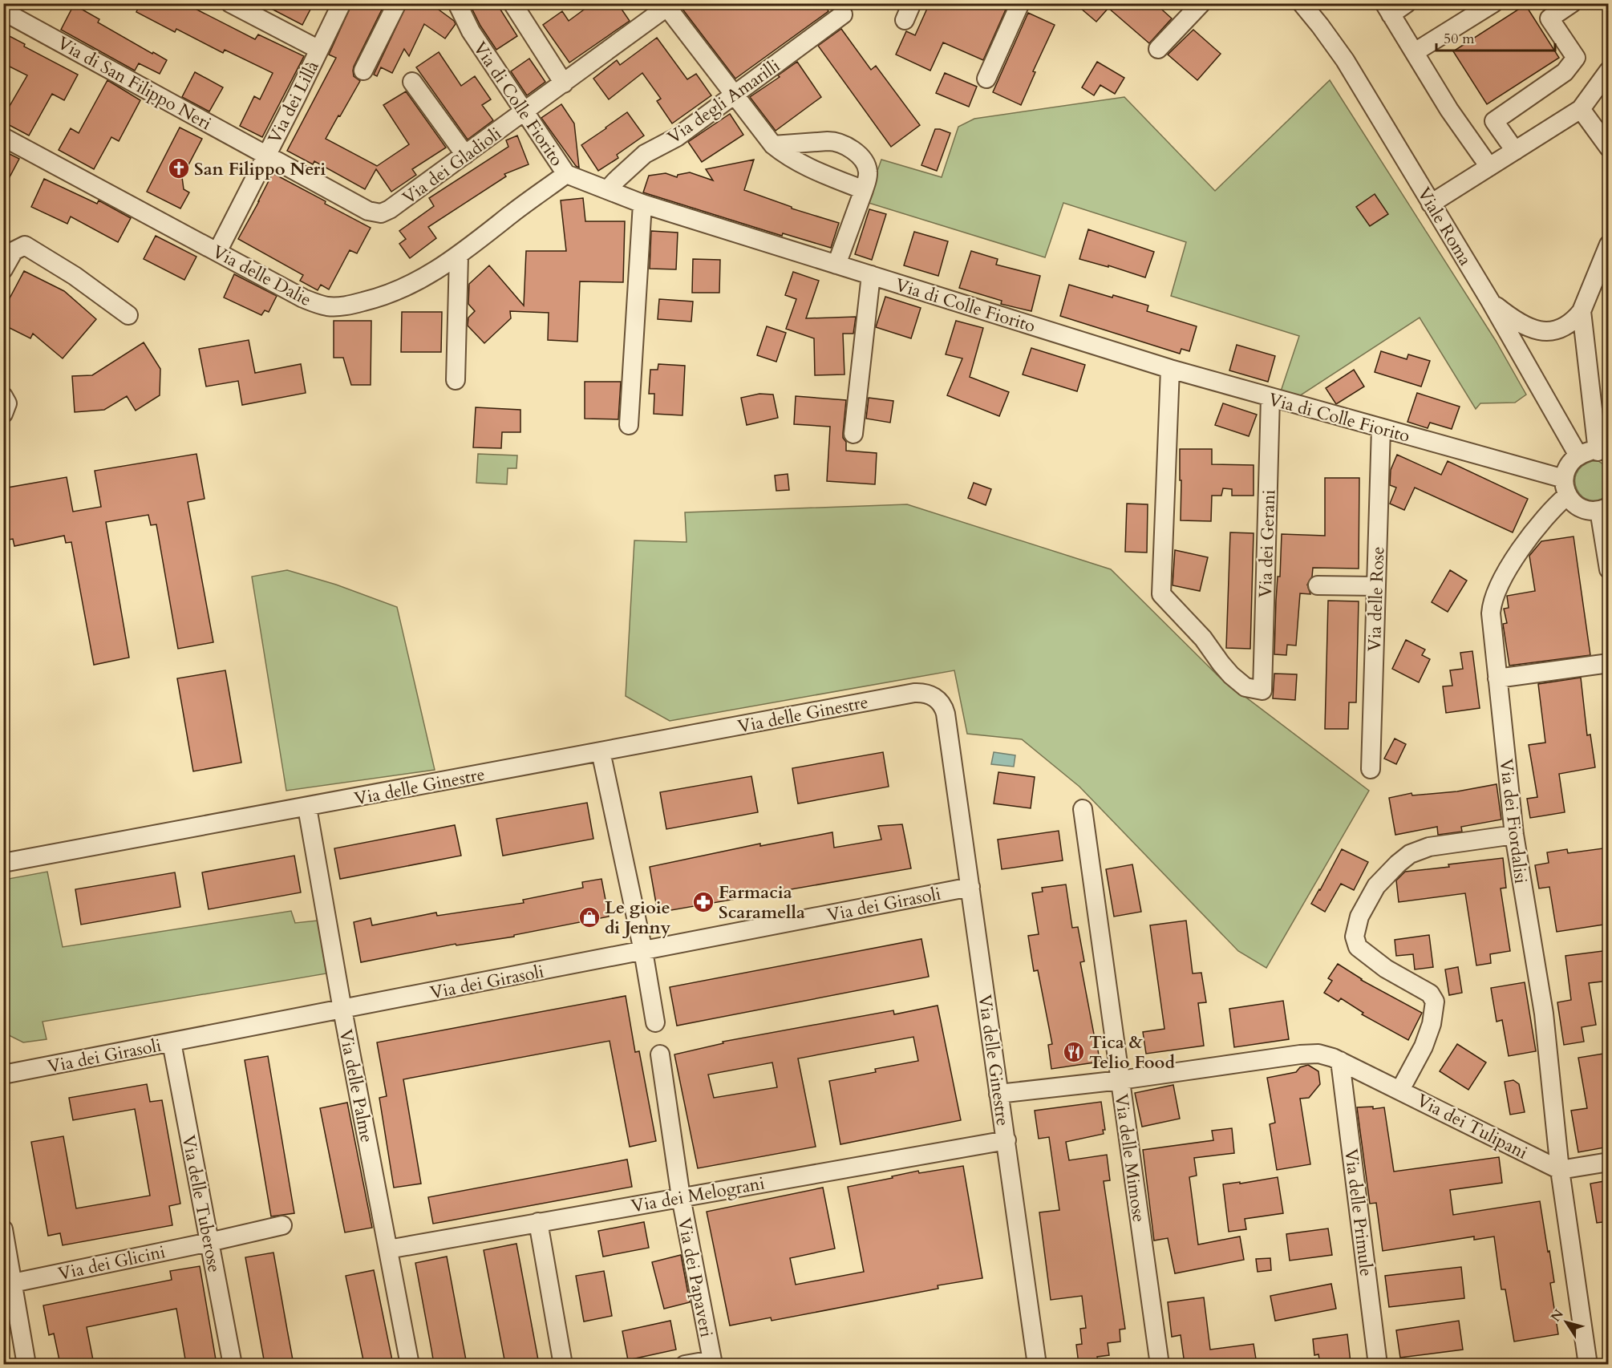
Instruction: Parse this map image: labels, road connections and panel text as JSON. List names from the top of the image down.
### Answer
{
  "streets": {
    "street": [
      "Via di San Filippo Neri",
      "Via degli Amarilli",
      "Via dei Lillà",
      "Via di Colle Fiorito",
      "Via dei Gladioli",
      "Viale Roma",
      "Via delle Dalie",
      "Via dei Gerani",
      "Via delle Rose",
      "Via delle Ginestre",
      "Via dei Fiordalisi",
      "Via dei Girasoli",
      "Via delle Palme",
      "Via dei Tulipani",
      "Via delle Mimose",
      "Via dei Melograni",
      "Via delle Tuberose",
      "Via delle Primule",
      "Via dei Glicini",
      "Via dei Papaveri"
    ]
  },
  "crossings": [
    ["Via di San Filippo Neri", "Via dei Lillà"],
    ["Via di San Filippo Neri", "Via dei Gladioli"],
    ["Via degli Amarilli", "Via di Colle Fiorito"],
    ["Via dei Lillà", "Via dei Gladioli"],
    ["Via dei Lillà", "Via delle Dalie"],
    ["Via di Colle Fiorito", "Via dei Gladioli"],
    ["Via di Colle Fiorito", "Via delle Dalie"],
    ["Via di Colle Fiorito", "Via dei Gerani"],
    ["Via di Colle Fiorito", "Via delle Rose"],
    ["Via di Colle Fiorito", "Via dei Fiordalisi"],
    ["Via delle Ginestre", "Via dei Girasoli"],
    ["Via delle Ginestre", "Via delle Palme"],
    ["Via delle Ginestre", "Via dei Tulipani"],
    ["Via delle Ginestre", "Via dei Melograni"],
    ["Via dei Fiordalisi", "Via dei Tulipani"],
    ["Via dei Girasoli", "Via delle Palme"],
    ["Via dei Girasoli", "Via delle Tuberose"],
    ["Via delle Palme", "Via dei Melograni"],
    ["Via dei Tulipani", "Via delle Mimose"],
    ["Via dei Tulipani", "Via delle Primule"],
    ["Via dei Melograni", "Via dei Papaveri"],
    ["Via delle Tuberose", "Via dei Glicini"]
  ],
  "places": {
    "church": ["San Filippo Neri"],
    "pharmacy": ["Farmacia Scaramella"],
    "shop": ["Le gioie di Jenny"],
    "restaurant": ["Tica & Telio Food"]
  },
  "scale_bar": "50 m",
  "north": "top left"
}
